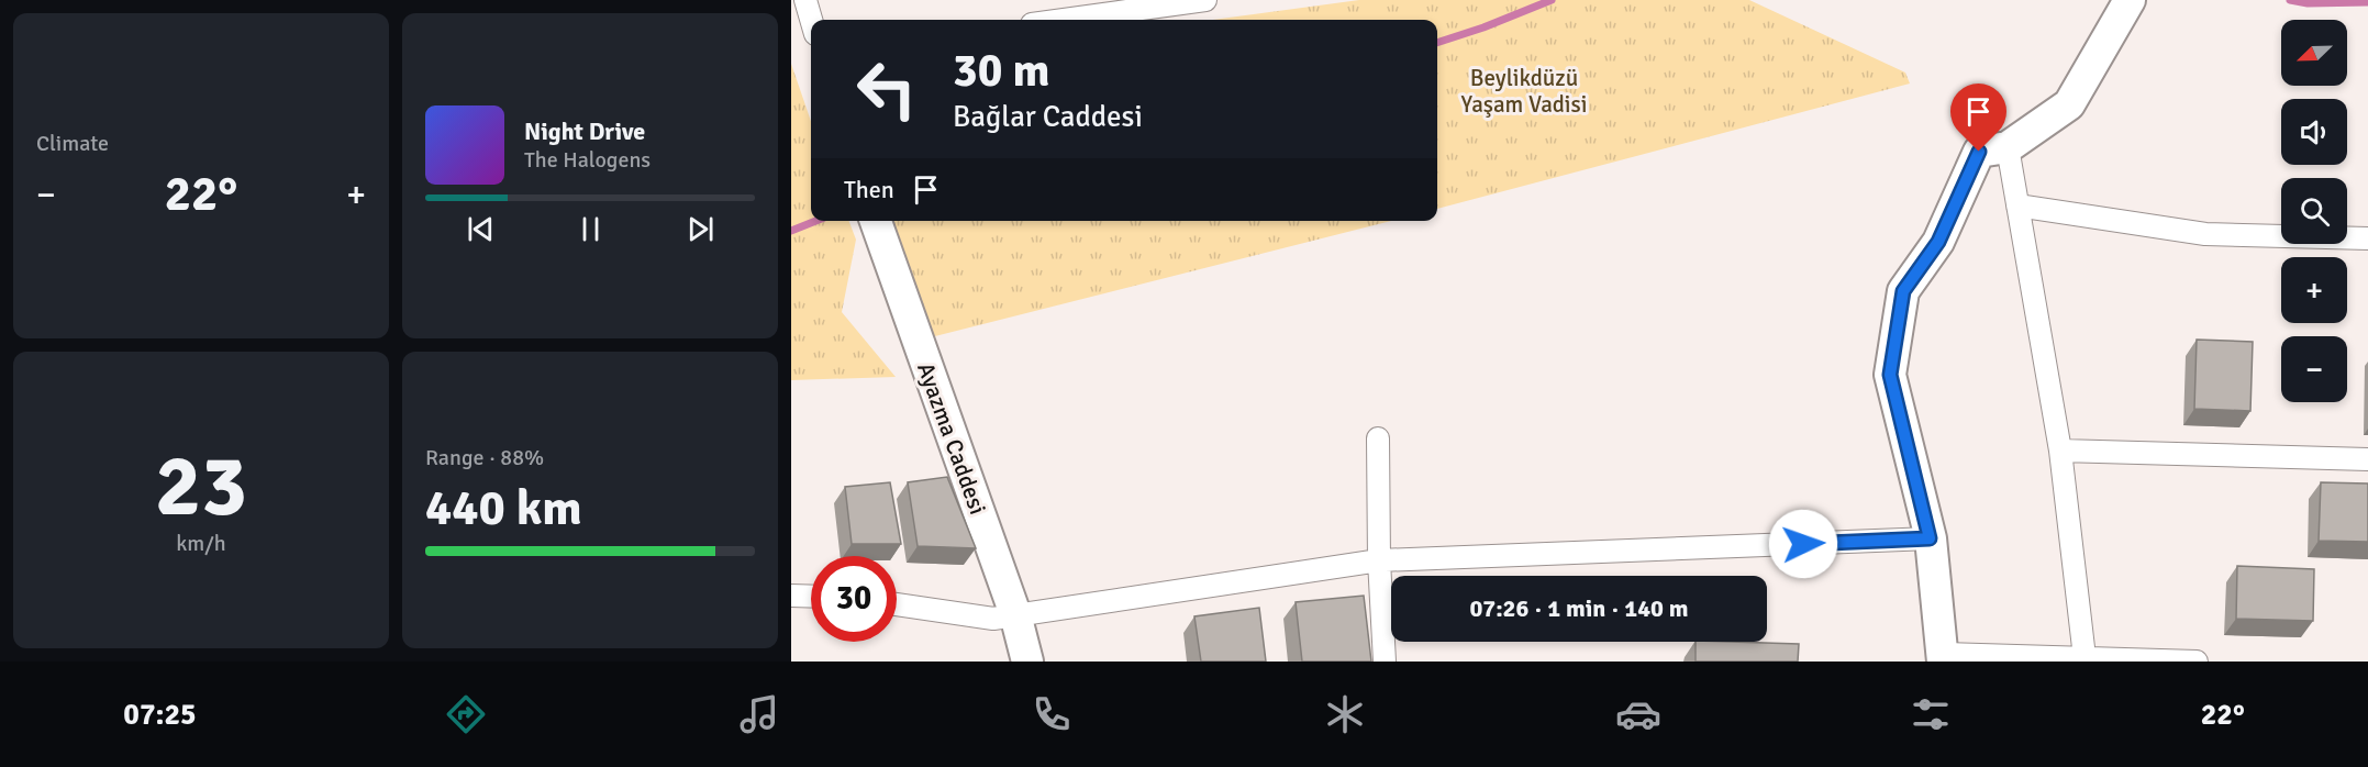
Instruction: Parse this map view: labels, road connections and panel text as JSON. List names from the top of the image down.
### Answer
{
  "streets": {
    "street": ["Ayazma Caddesi"]
  },
  "parks": ["Beylikdüzü Yaşam Vadisi"],
  "north": "bottom left",
  "page": {
    "tile": [
      "Climate",
      ["23", "km/h"],
      ["Range · 88%", "440 km"]
    ],
    "map_buttons": ["+", "−"],
    "turn": ["30 m", "Bağlar Caddesi"],
    "song": ["Night Drive", "The Halogens"],
    "then": "Then",
    "heat": ["−", "22°", "+"],
    "limit": "30",
    "trip": "07:26 · 1 min · 140 m",
    "tabs": ["07:25", "22°"]
  }
}
